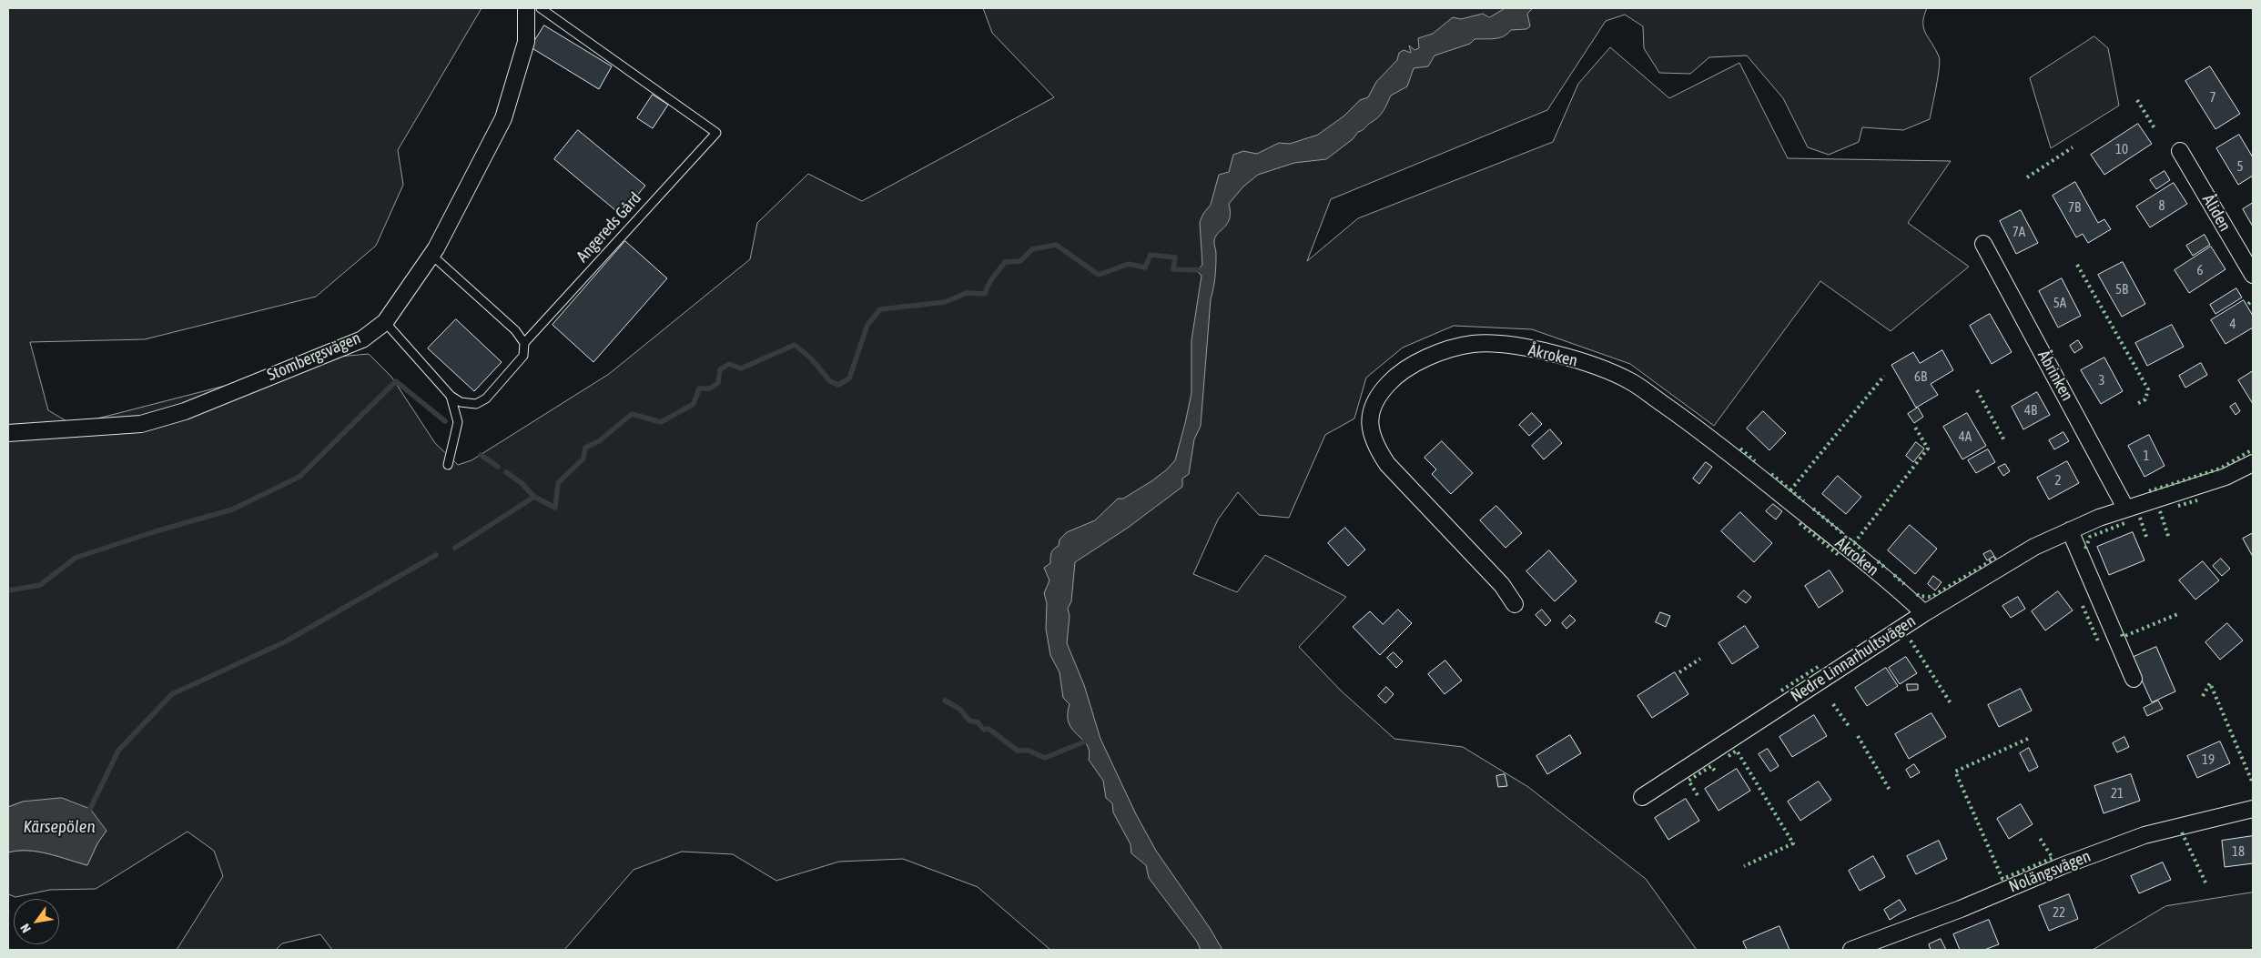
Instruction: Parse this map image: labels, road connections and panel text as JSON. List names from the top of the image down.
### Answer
{
  "streets": {
    "street": [
      "Åliden",
      "Åkroken",
      "Stombergsvägen",
      "Åbrinken",
      "Nedre Linnarhultsvägen",
      "Nolängsvägen"
    ],
    "lane": ["Angereds Gård"]
  },
  "crossings": [
    ["Angereds Gård", "Stombergsvägen"],
    ["Åkroken", "Nedre Linnarhultsvägen"],
    ["Åbrinken", "Nedre Linnarhultsvägen"]
  ],
  "water": ["Kärsepölen"],
  "house_numbers": [
    "7",
    "10",
    "5",
    "8",
    "7B",
    "7A",
    "6",
    "5B",
    "5A",
    "4",
    "6B",
    "3",
    "4B",
    "4A",
    "1",
    "2",
    "19",
    "21",
    "18",
    "22"
  ],
  "north": "bottom left"
}
